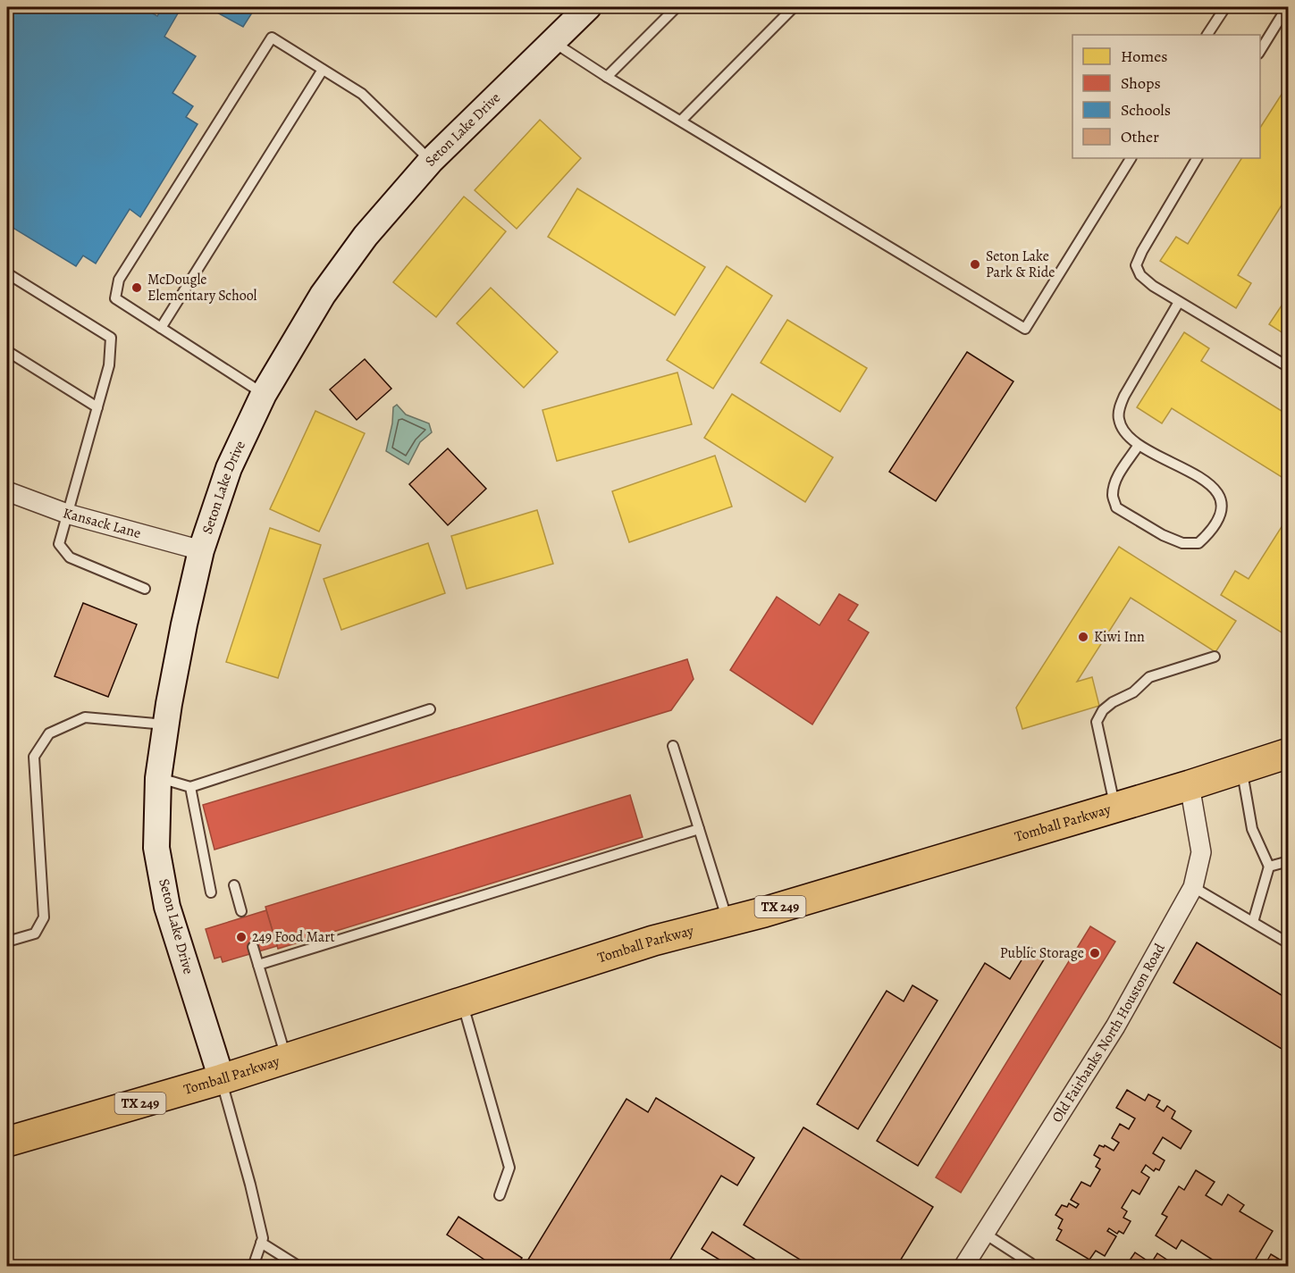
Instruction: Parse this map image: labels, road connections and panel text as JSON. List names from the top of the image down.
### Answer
{
  "streets": {
    "main road": ["Tomball Parkway", "TX 249"],
    "street": ["Seton Lake Drive", "Kansack Lane", "Old Fairbanks North Houston Road"]
  },
  "crossings": [
    ["Seton Lake Drive", "Kansack Lane"],
    ["Seton Lake Drive", "Tomball Parkway"],
    ["Tomball Parkway", "Old Fairbanks North Houston Road"]
  ],
  "places": [
    "Seton Lake Park & Ride",
    "McDougle Elementary School",
    "Kiwi Inn",
    "249 Food Mart",
    "Public Storage"
  ],
  "legend": [
    "Homes",
    "Shops",
    "Schools",
    "Other"
  ]
}
